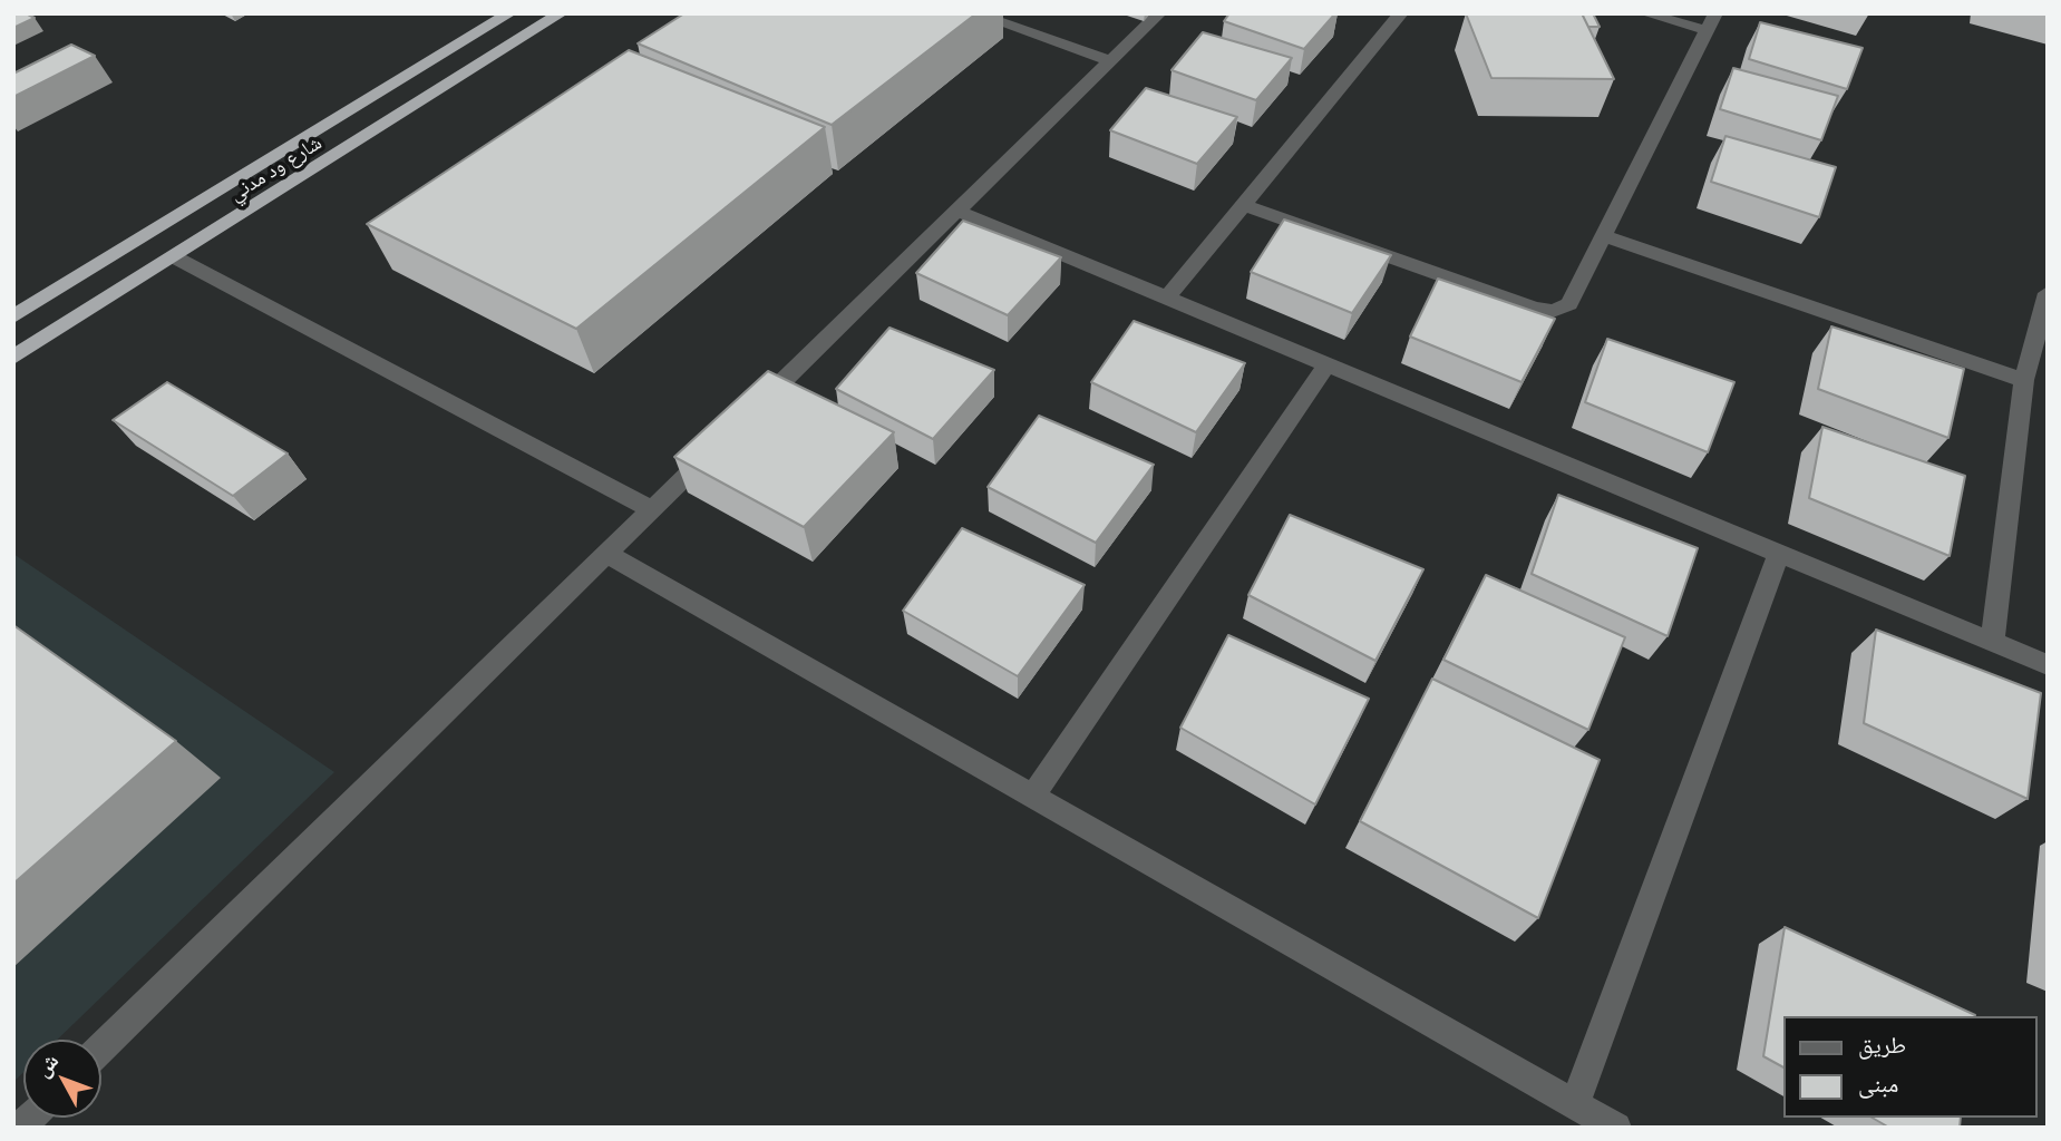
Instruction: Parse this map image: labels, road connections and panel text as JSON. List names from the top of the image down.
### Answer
{
  "streets": {
    "highway": ["شارع ود مدني"]
  },
  "legend": ["طريق", "مبنى"],
  "north": "top left"
}
